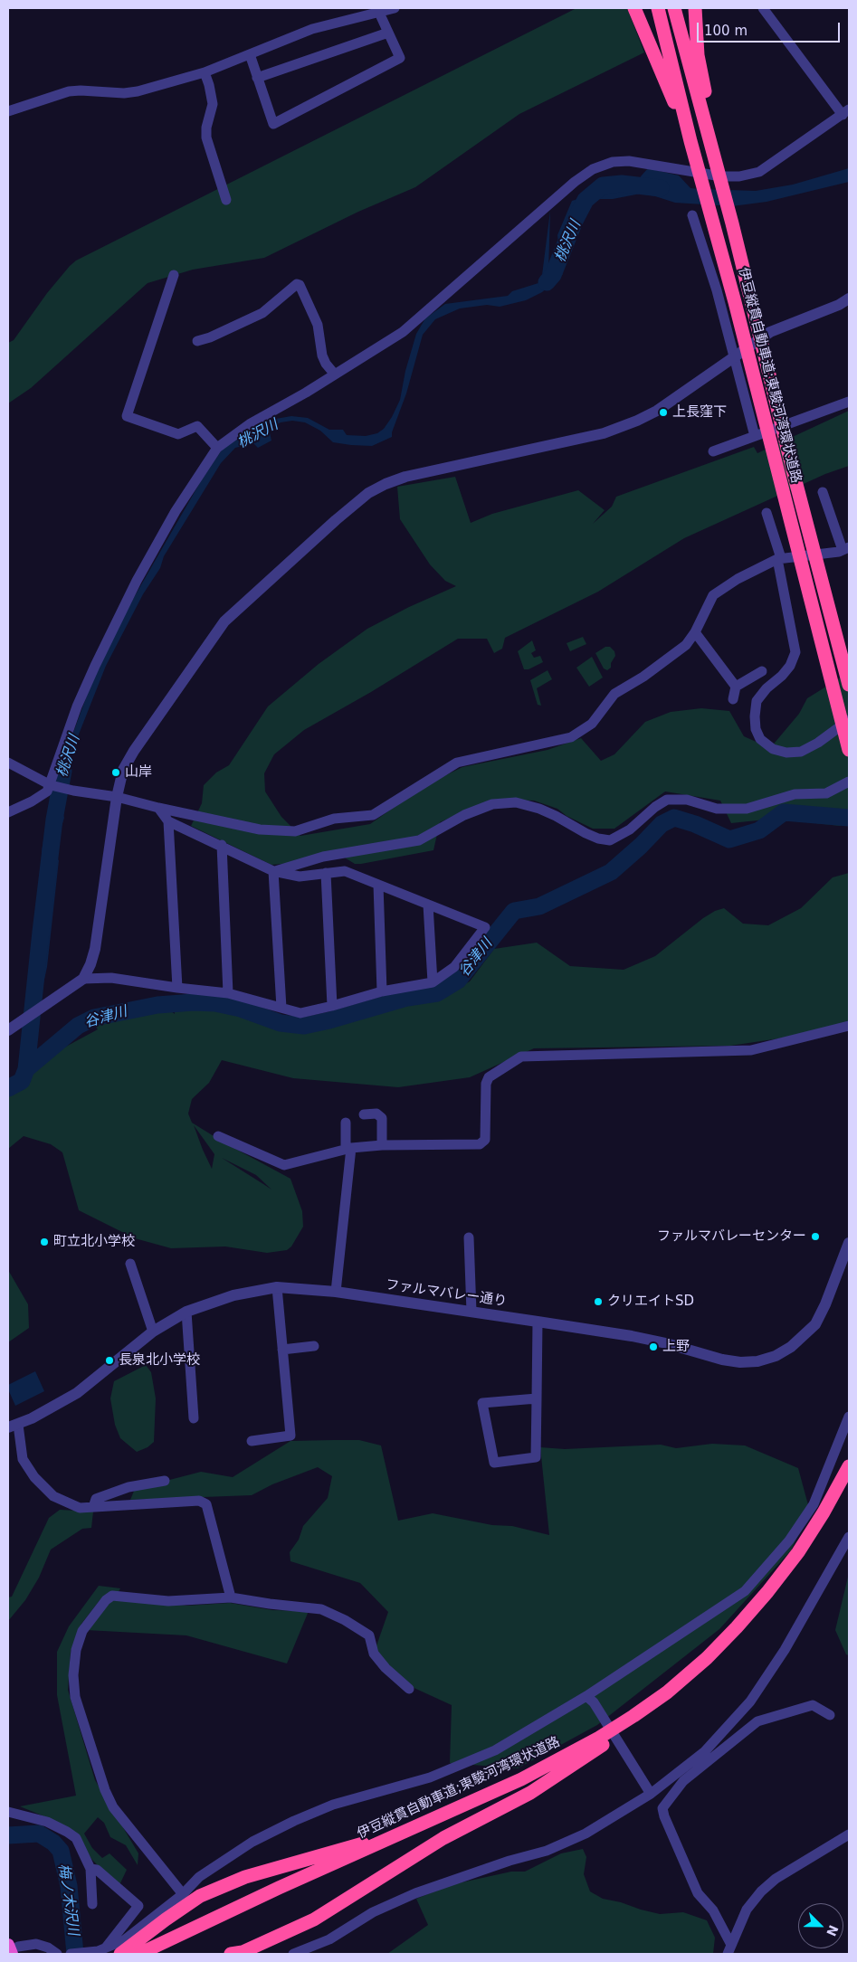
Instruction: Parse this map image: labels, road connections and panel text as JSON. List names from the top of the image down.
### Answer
{
  "streets": {
    "highway": ["伊豆縦貫自動車道;東駿河湾環状道路"],
    "street": ["ファルマバレー通り"]
  },
  "water": ["桃沢川", "谷津川", "梅ノ木沢川"],
  "places": [
    "上長窪下",
    "山岸",
    "ファルマバレーセンター",
    "町立北小学校",
    "クリエイトSD",
    "上野",
    "長泉北小学校"
  ],
  "scale_bar": "100 m",
  "north": "bottom right"
}
